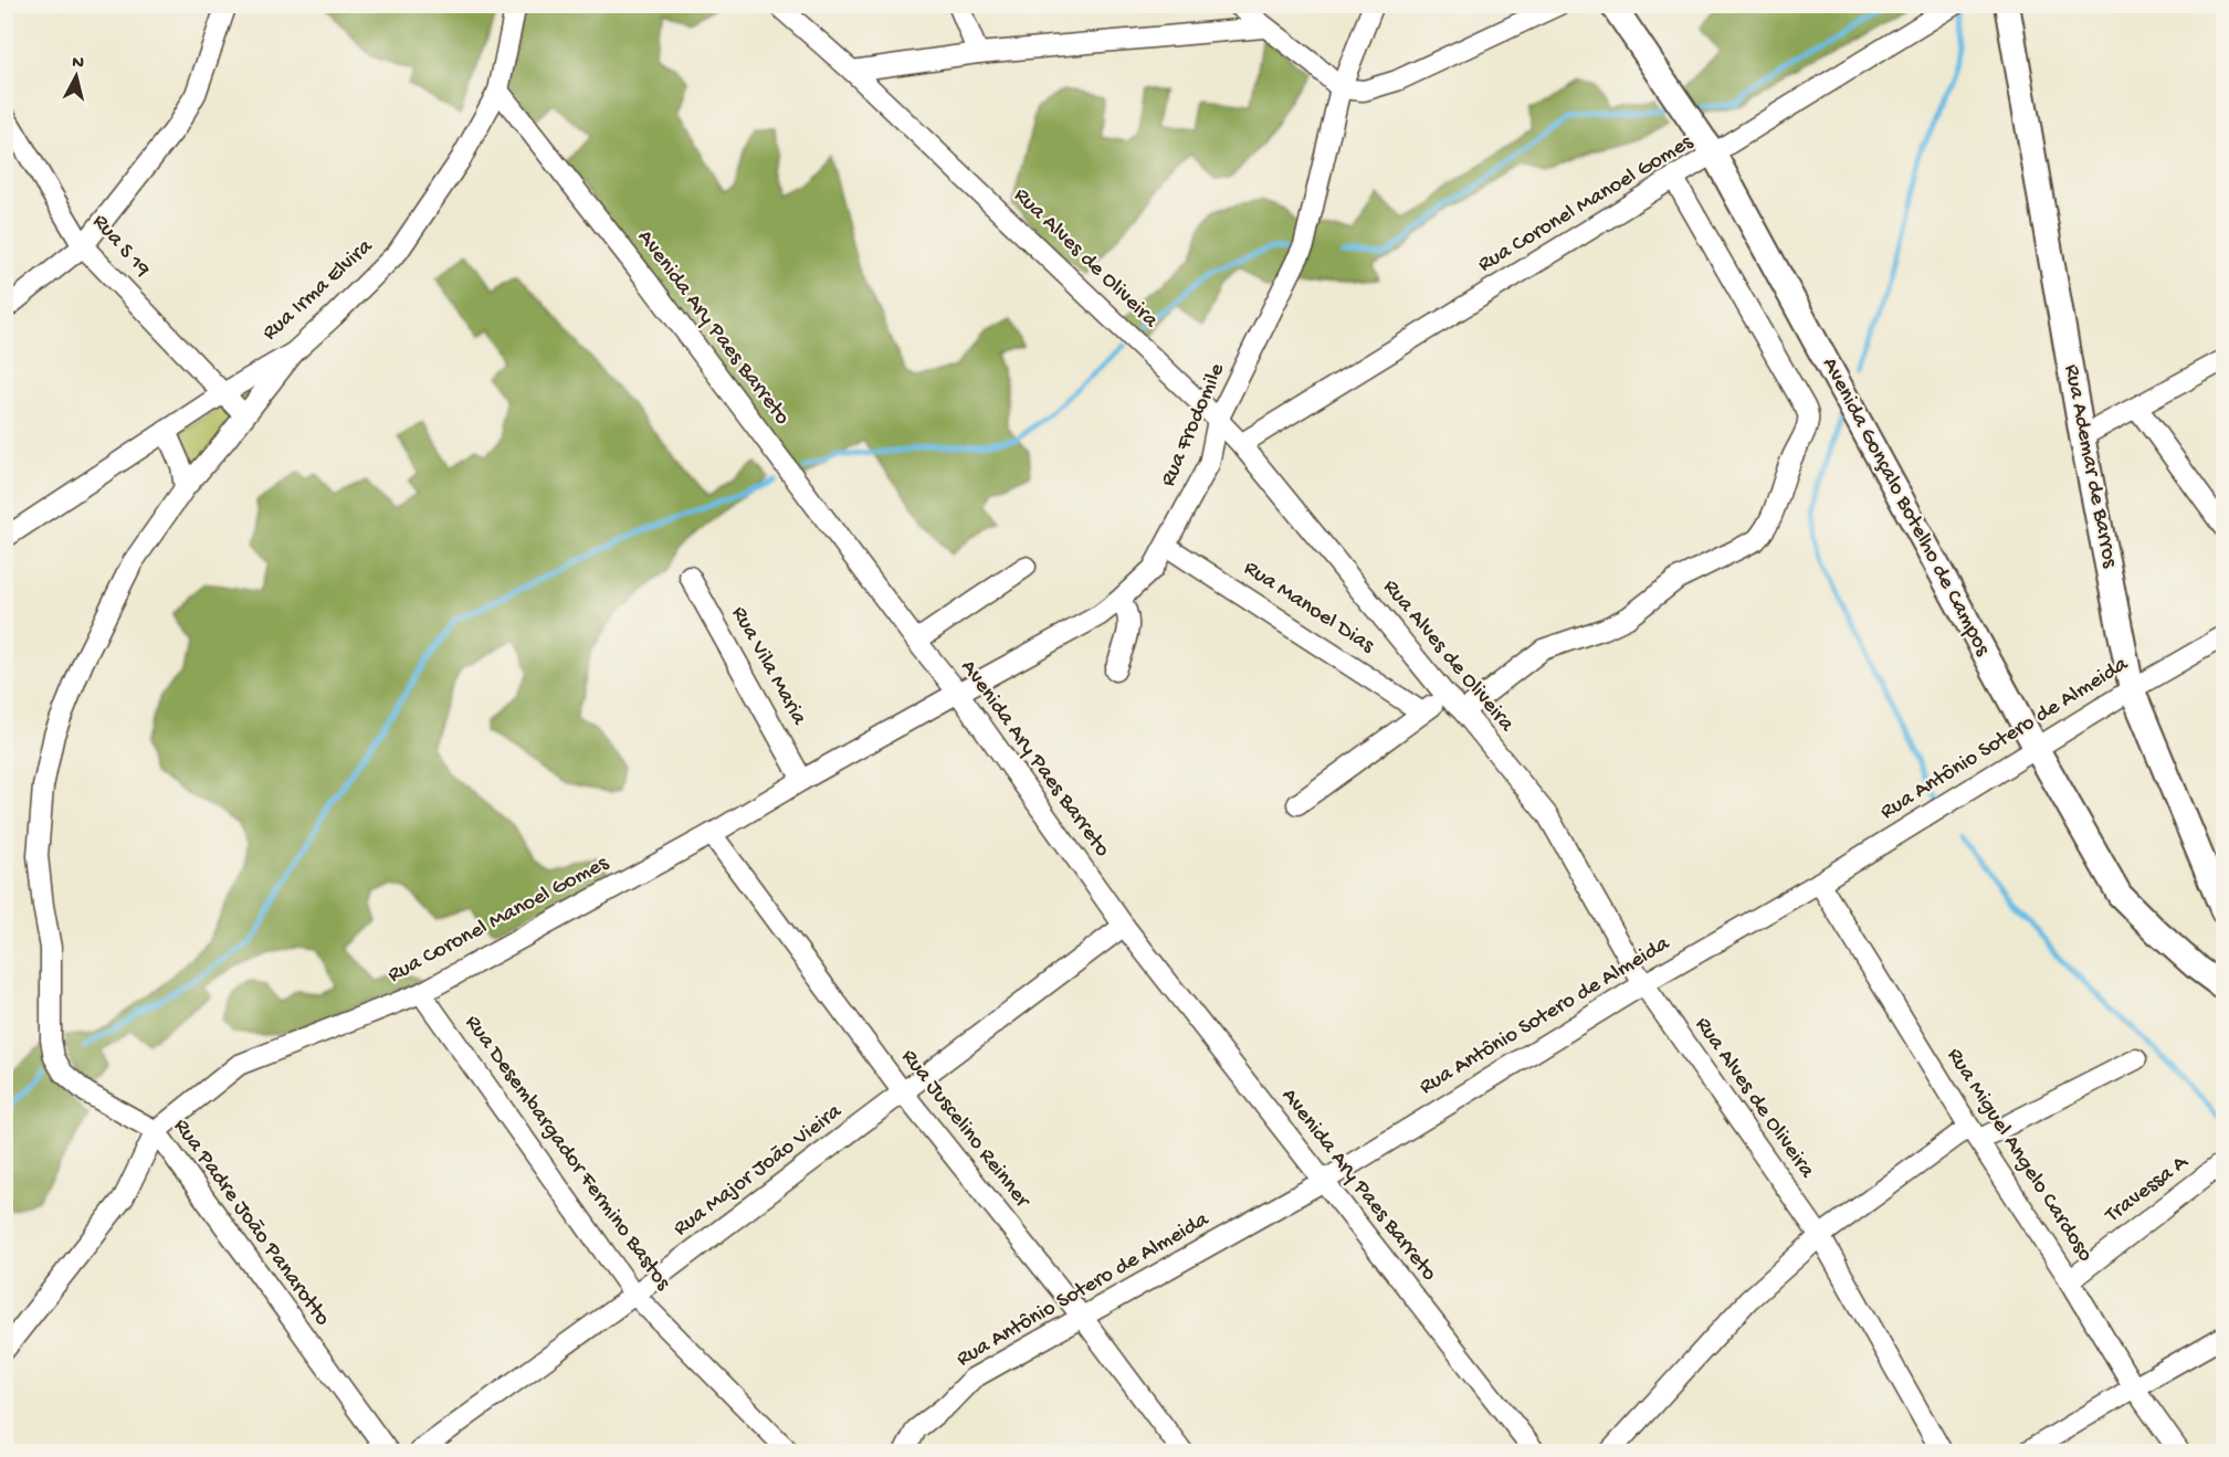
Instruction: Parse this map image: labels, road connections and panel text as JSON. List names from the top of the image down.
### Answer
{
  "streets": {
    "street": [
      "Rua Coronel Manoel Gomes",
      "Rua S 19",
      "Rua Alves de Oliveira",
      "Rua Irma Elvira",
      "Avenida Ary Paes Barreto",
      "Rua Frodomile",
      "Rua Ademar de Barros",
      "Avenida Gonçalo Botelho de Campos",
      "Rua Manoel Dias",
      "Rua Vila Maria",
      "Rua Antônio Sotero de Almeida",
      "Rua Juscelino Reinner",
      "Rua Desembargador Fermino Bastos",
      "Rua Miguel Angelo Cardoso",
      "Rua Major João Vieira",
      "Travessa A",
      "Rua Padre João Panarotto"
    ]
  },
  "crossings": [
    ["Rua Coronel Manoel Gomes", "Rua Alves de Oliveira"],
    ["Rua Coronel Manoel Gomes", "Avenida Ary Paes Barreto"],
    ["Rua Coronel Manoel Gomes", "Rua Frodomile"],
    ["Rua Coronel Manoel Gomes", "Avenida Gonçalo Botelho de Campos"],
    ["Rua Coronel Manoel Gomes", "Rua Vila Maria"],
    ["Rua Coronel Manoel Gomes", "Rua Juscelino Reinner"],
    ["Rua Coronel Manoel Gomes", "Rua Desembargador Fermino Bastos"],
    ["Rua Coronel Manoel Gomes", "Rua Padre João Panarotto"],
    ["Rua S 19", "Rua Irma Elvira"],
    ["Rua S 19", "Rua Padre João Panarotto"],
    ["Rua Alves de Oliveira", "Rua Frodomile"],
    ["Rua Alves de Oliveira", "Rua Antônio Sotero de Almeida"],
    ["Rua Irma Elvira", "Avenida Ary Paes Barreto"],
    ["Rua Irma Elvira", "Rua Padre João Panarotto"],
    ["Avenida Ary Paes Barreto", "Rua Frodomile"],
    ["Avenida Ary Paes Barreto", "Rua Antônio Sotero de Almeida"],
    ["Avenida Ary Paes Barreto", "Rua Major João Vieira"],
    ["Rua Frodomile", "Rua Manoel Dias"],
    ["Rua Ademar de Barros", "Rua Antônio Sotero de Almeida"],
    ["Avenida Gonçalo Botelho de Campos", "Rua Antônio Sotero de Almeida"],
    ["Rua Antônio Sotero de Almeida", "Rua Juscelino Reinner"],
    ["Rua Antônio Sotero de Almeida", "Rua Miguel Angelo Cardoso"],
    ["Rua Juscelino Reinner", "Rua Major João Vieira"],
    ["Rua Desembargador Fermino Bastos", "Rua Major João Vieira"],
    ["Rua Miguel Angelo Cardoso", "Travessa A"]
  ],
  "north": "top"
}
